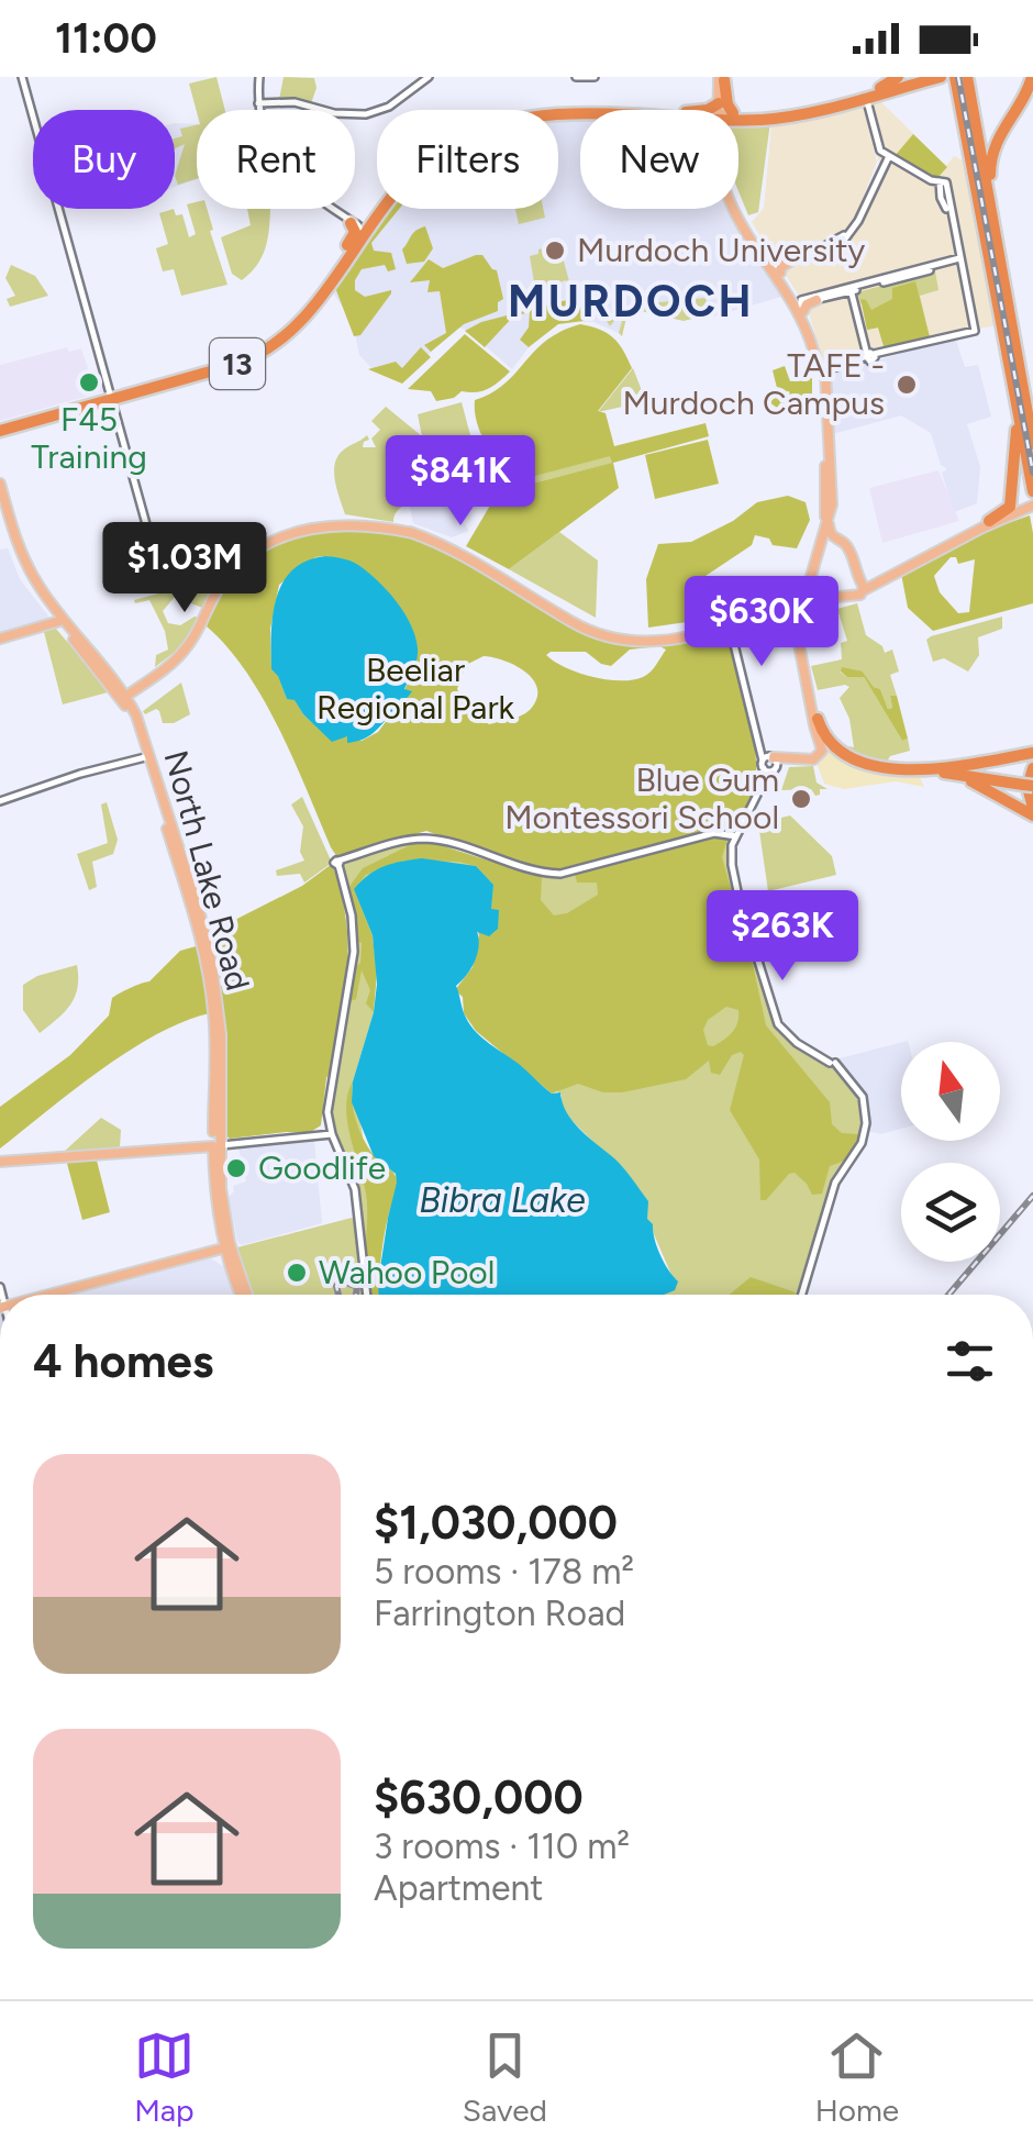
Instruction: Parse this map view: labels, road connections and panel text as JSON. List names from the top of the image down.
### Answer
{
  "streets": {
    "highway": ["13"],
    "main road": ["North Lake Road"]
  },
  "districts": ["MURDOCH"],
  "water": ["Bibra Lake"],
  "parks": ["Beeliar Regional Park"],
  "places": [
    "Murdoch University",
    "F45 Training",
    "TAFE - Murdoch Campus",
    "Blue Gum Montessori School",
    "Goodlife",
    "Wahoo Pool"
  ],
  "north": "top",
  "page": {
    "status": "11:00",
    "chip": [
      "Buy",
      "Rent",
      "Filters",
      "New"
    ],
    "price": [
      "$841K",
      "$1.03M",
      "$630K",
      "$263K"
    ],
    "heading": "4 homes",
    "list": [
      {
        "name": "$1,030,000",
        "note": "5 rooms · 178 m² · Farrington Road"
      },
      {
        "name": "$630,000",
        "note": "3 rooms · 110 m² · Apartment"
      }
    ],
    "tabs": ["Map", "Saved", "Home"]
  }
}
